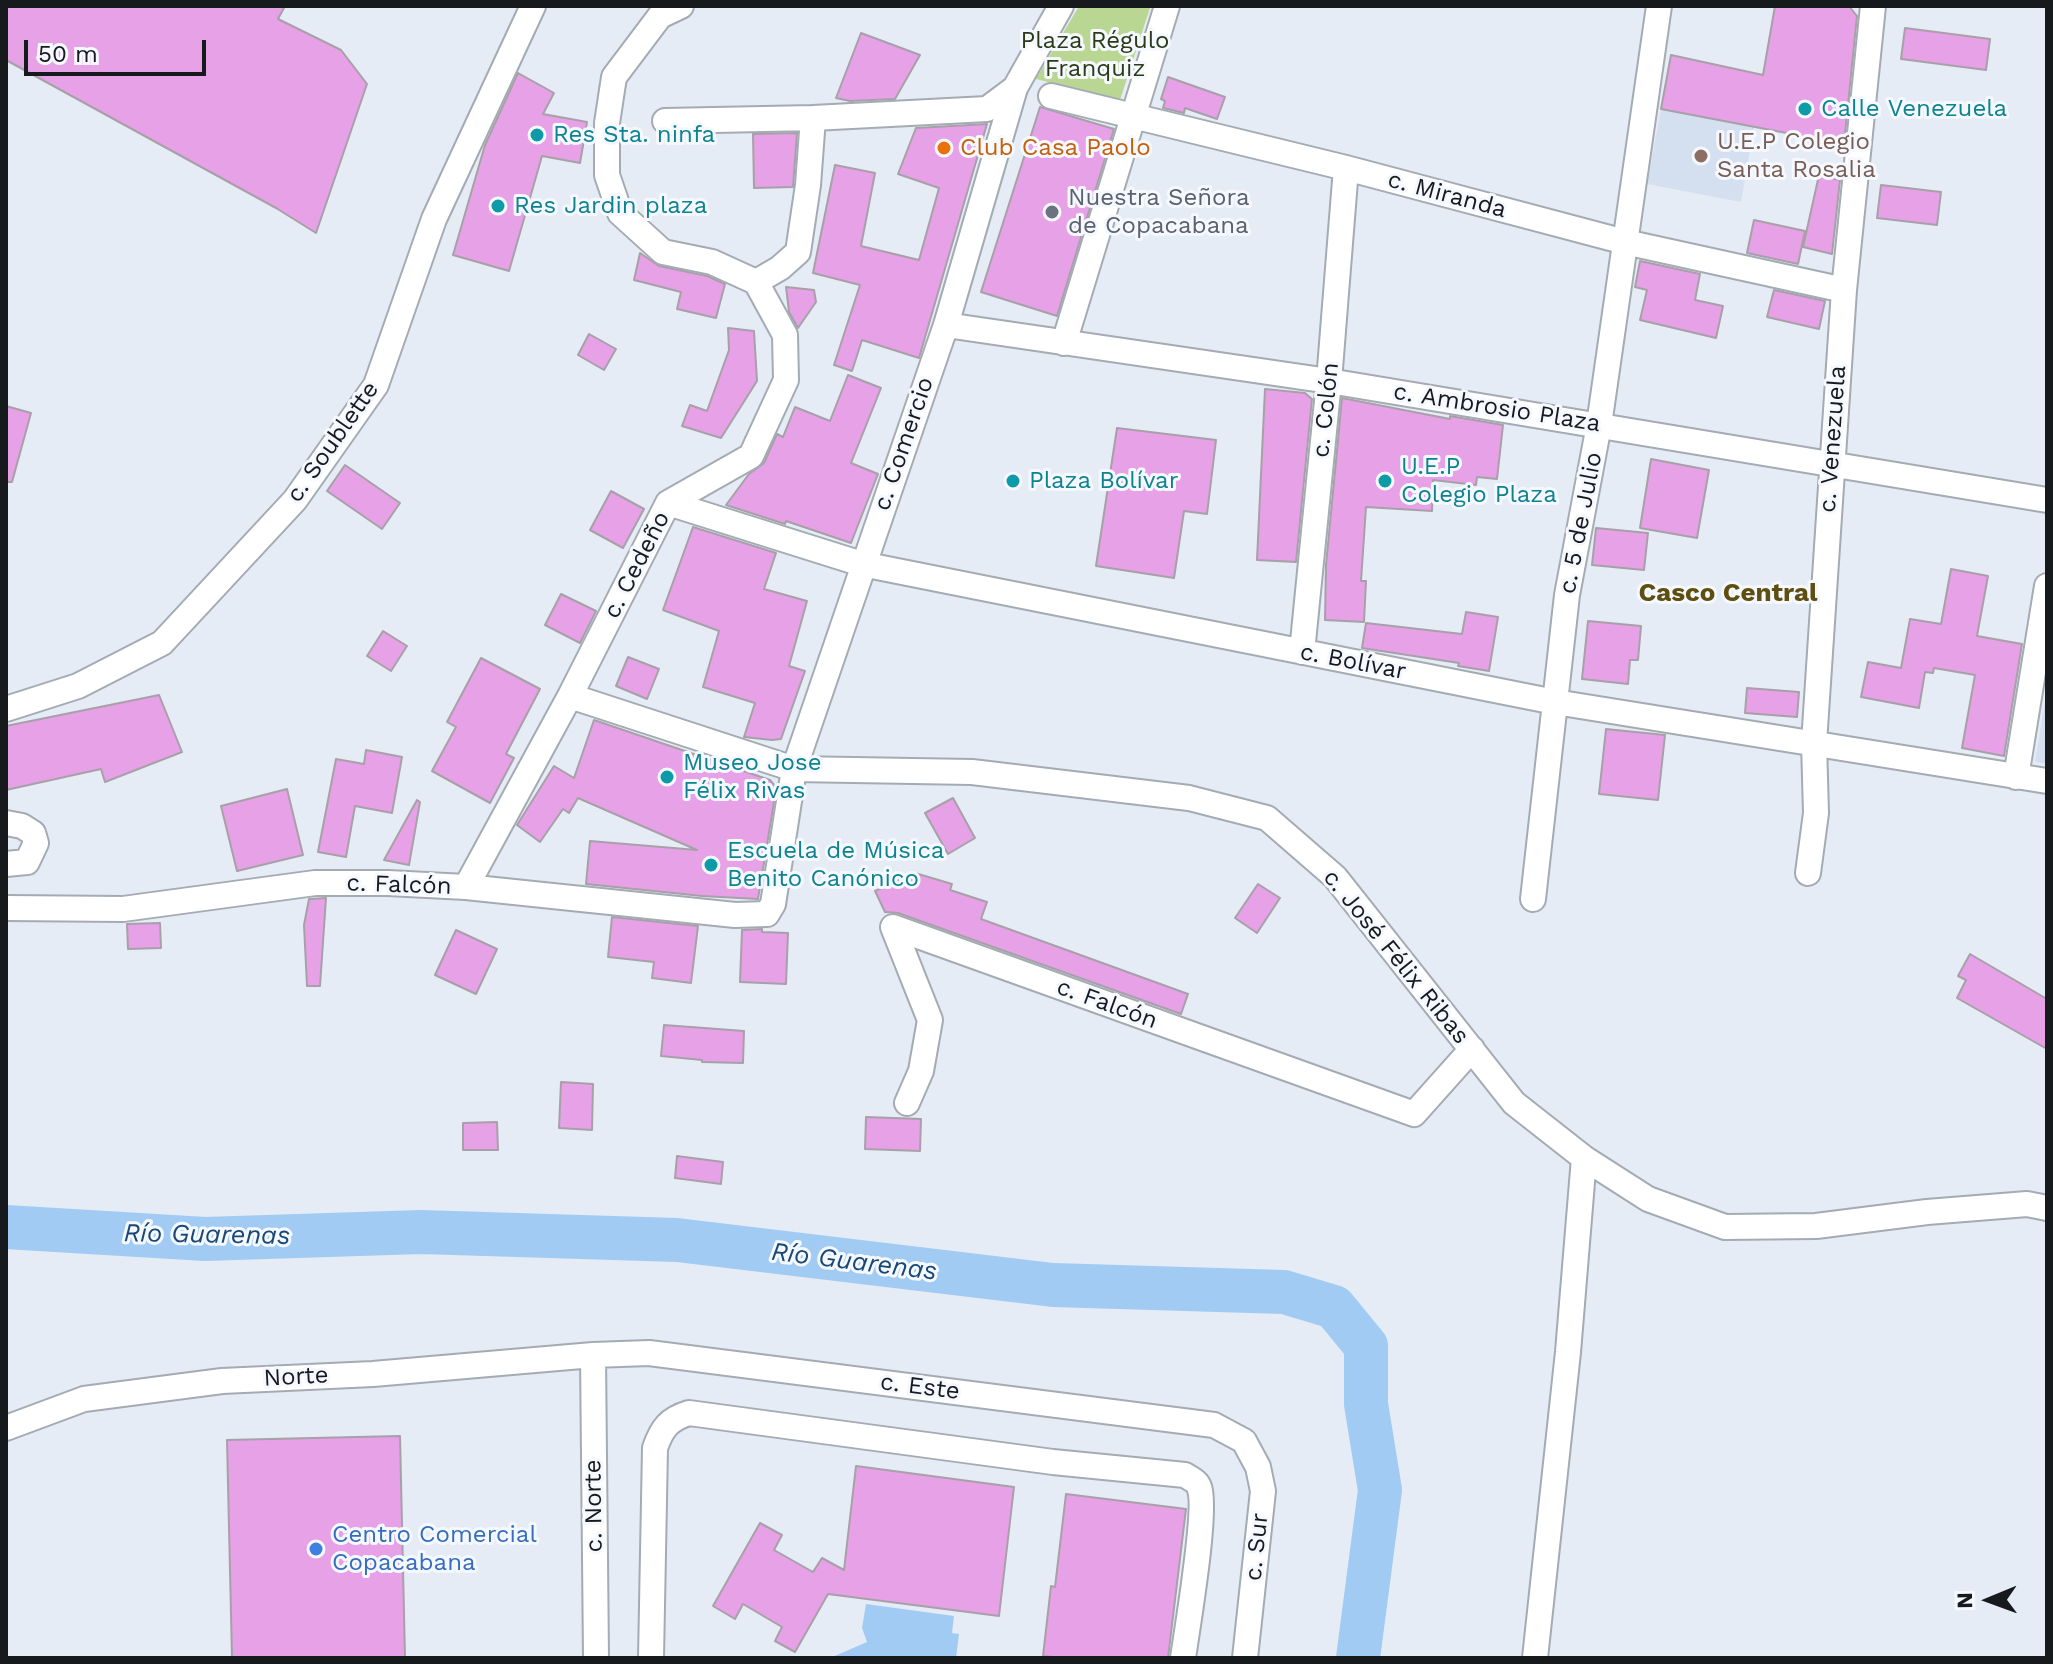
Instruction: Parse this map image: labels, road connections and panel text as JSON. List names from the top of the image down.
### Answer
{
  "streets": {
    "street": [
      "c. Miranda",
      "c. Ambrosio Plaza",
      "c. Colón",
      "c. Venezuela",
      "c. Soublette",
      "c. Comercio",
      "c. 5 de Julio",
      "c. Cedeño",
      "c. Bolívar",
      "c. Falcón",
      "c. José Félix Ribas",
      "Norte",
      "c. Este",
      "c. Norte",
      "c. Sur"
    ]
  },
  "crossings": [
    ["c. Miranda", "c. Colón"],
    ["c. Miranda", "c. Venezuela"],
    ["c. Miranda", "c. 5 de Julio"],
    ["c. Ambrosio Plaza", "c. Colón"],
    ["c. Ambrosio Plaza", "c. Venezuela"],
    ["c. Ambrosio Plaza", "c. Comercio"],
    ["c. Ambrosio Plaza", "c. 5 de Julio"],
    ["c. Colón", "c. Bolívar"],
    ["c. Venezuela", "c. Bolívar"],
    ["c. Comercio", "c. Bolívar"],
    ["c. Comercio", "c. Falcón"],
    ["c. Comercio", "c. José Félix Ribas"],
    ["c. 5 de Julio", "c. Bolívar"],
    ["c. Cedeño", "c. Bolívar"],
    ["c. Cedeño", "c. Falcón"],
    ["c. Cedeño", "c. José Félix Ribas"],
    ["c. Falcón", "c. José Félix Ribas"],
    ["Norte", "c. Este"],
    ["Norte", "c. Norte"],
    ["c. Este", "c. Norte"],
    ["c. Este", "c. Sur"]
  ],
  "districts": ["Casco Central"],
  "water": ["Río Guarenas"],
  "parks": ["Plaza Régulo Franquiz"],
  "places": [
    "Calle Venezuela",
    "Res Sta. ninfa",
    "Club Casa Paolo",
    "U.E.P Colegio Santa Rosalia",
    "Res Jardin plaza",
    "Nuestra Señora de Copacabana",
    "Plaza Bolívar",
    "U.E.P Colegio Plaza",
    "Museo Jose Félix Rivas",
    "Escuela de Música Benito Canónico",
    "Centro Comercial Copacabana"
  ],
  "scale_bar": "50 m",
  "north": "left"
}
